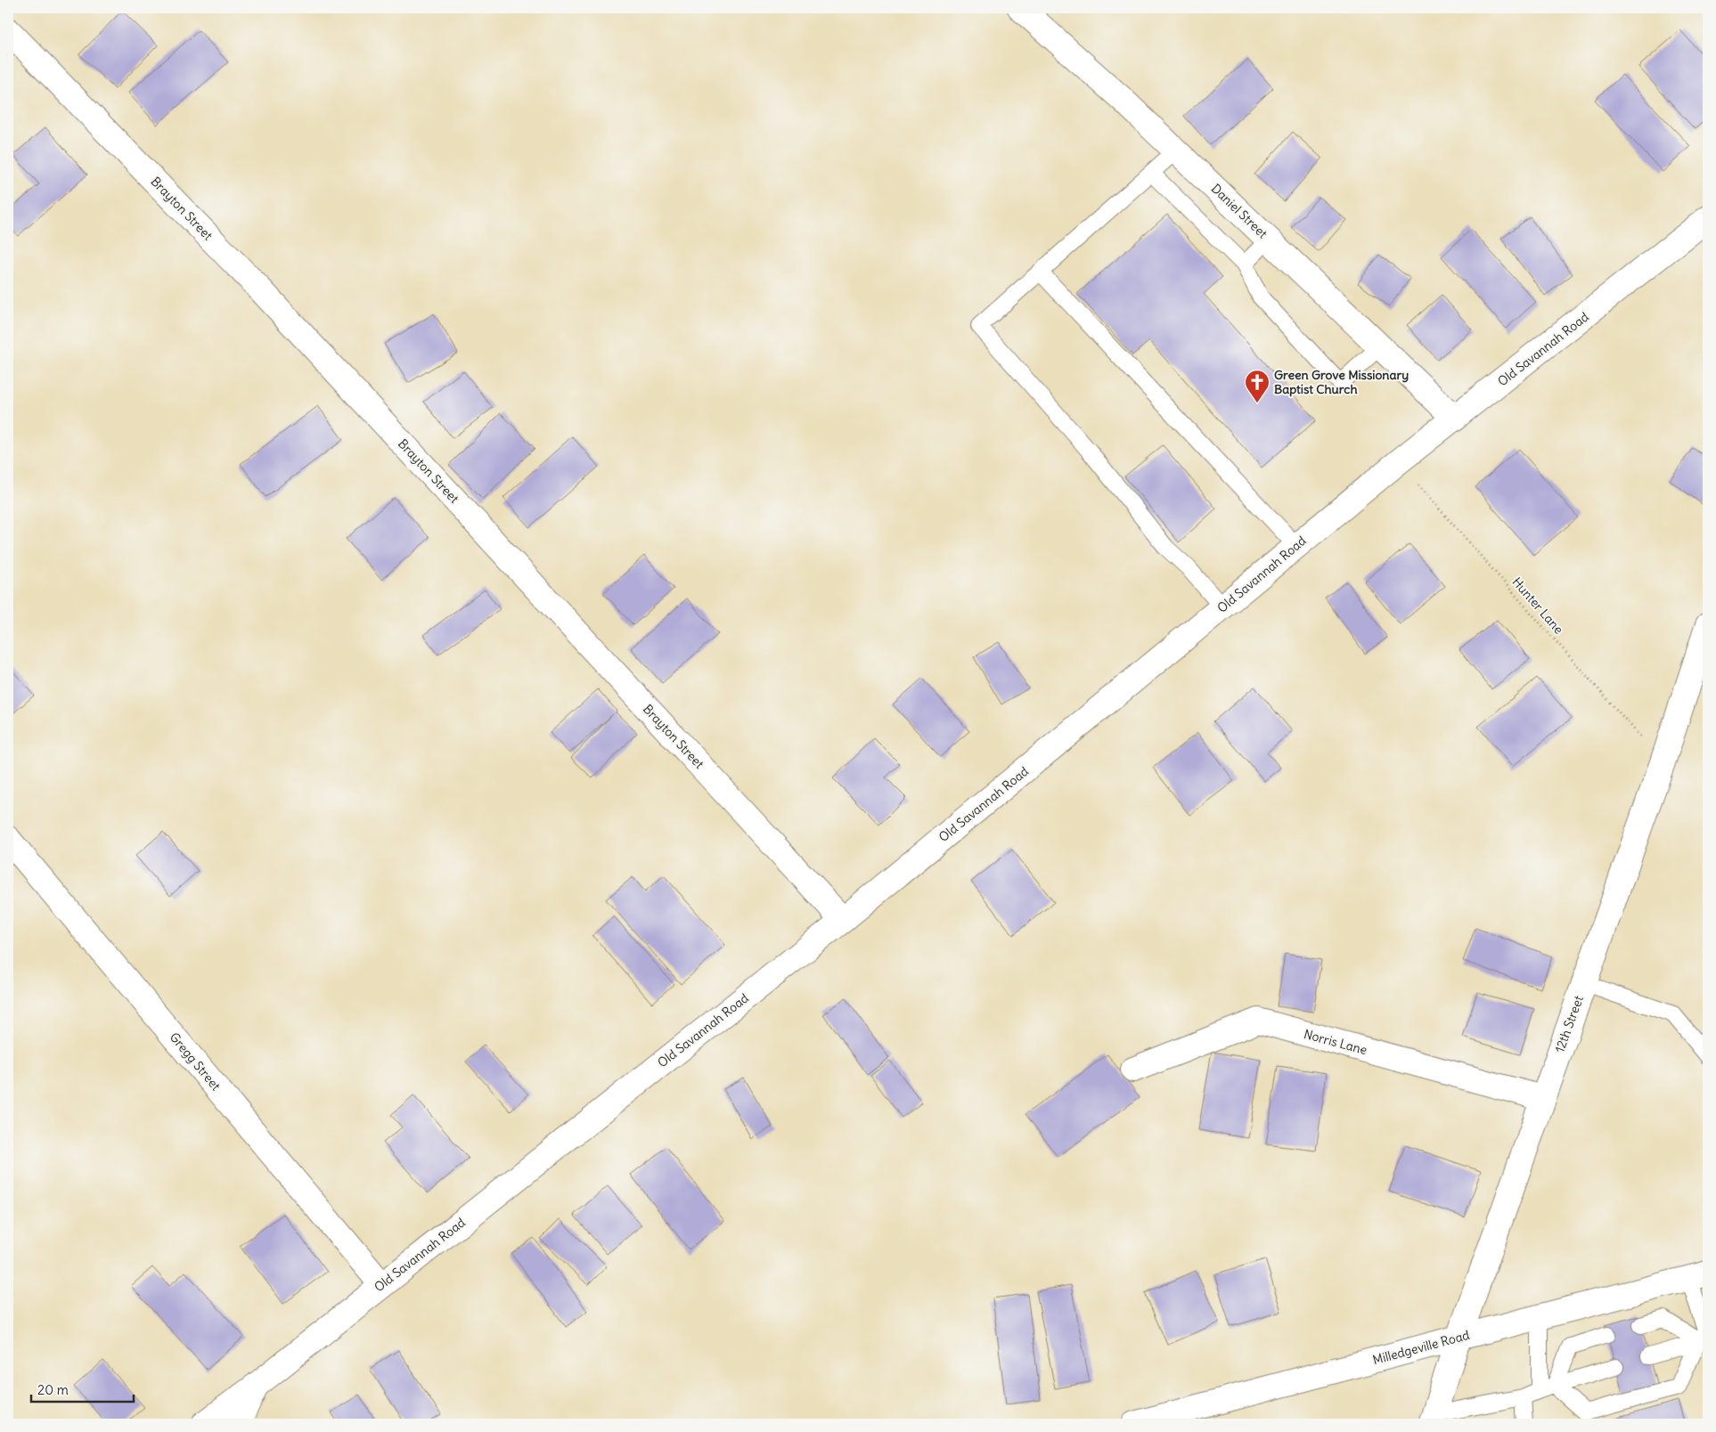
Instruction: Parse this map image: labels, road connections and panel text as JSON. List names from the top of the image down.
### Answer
{
  "streets": {
    "street": [
      "Brayton Street",
      "Daniel Street",
      "Old Savannah Road",
      "12th Street",
      "Norris Lane",
      "Gregg Street",
      "Milledgeville Road"
    ],
    "path": ["Hunter Lane"]
  },
  "crossings": [
    ["Brayton Street", "Old Savannah Road"],
    ["Daniel Street", "Old Savannah Road"],
    ["Old Savannah Road", "Hunter Lane"],
    ["Old Savannah Road", "Gregg Street"],
    ["Hunter Lane", "12th Street"],
    ["12th Street", "Norris Lane"],
    ["12th Street", "Milledgeville Road"]
  ],
  "places": {
    "church": ["Green Grove Missionary Baptist Church"]
  },
  "scale_bar": "20 m"
}
